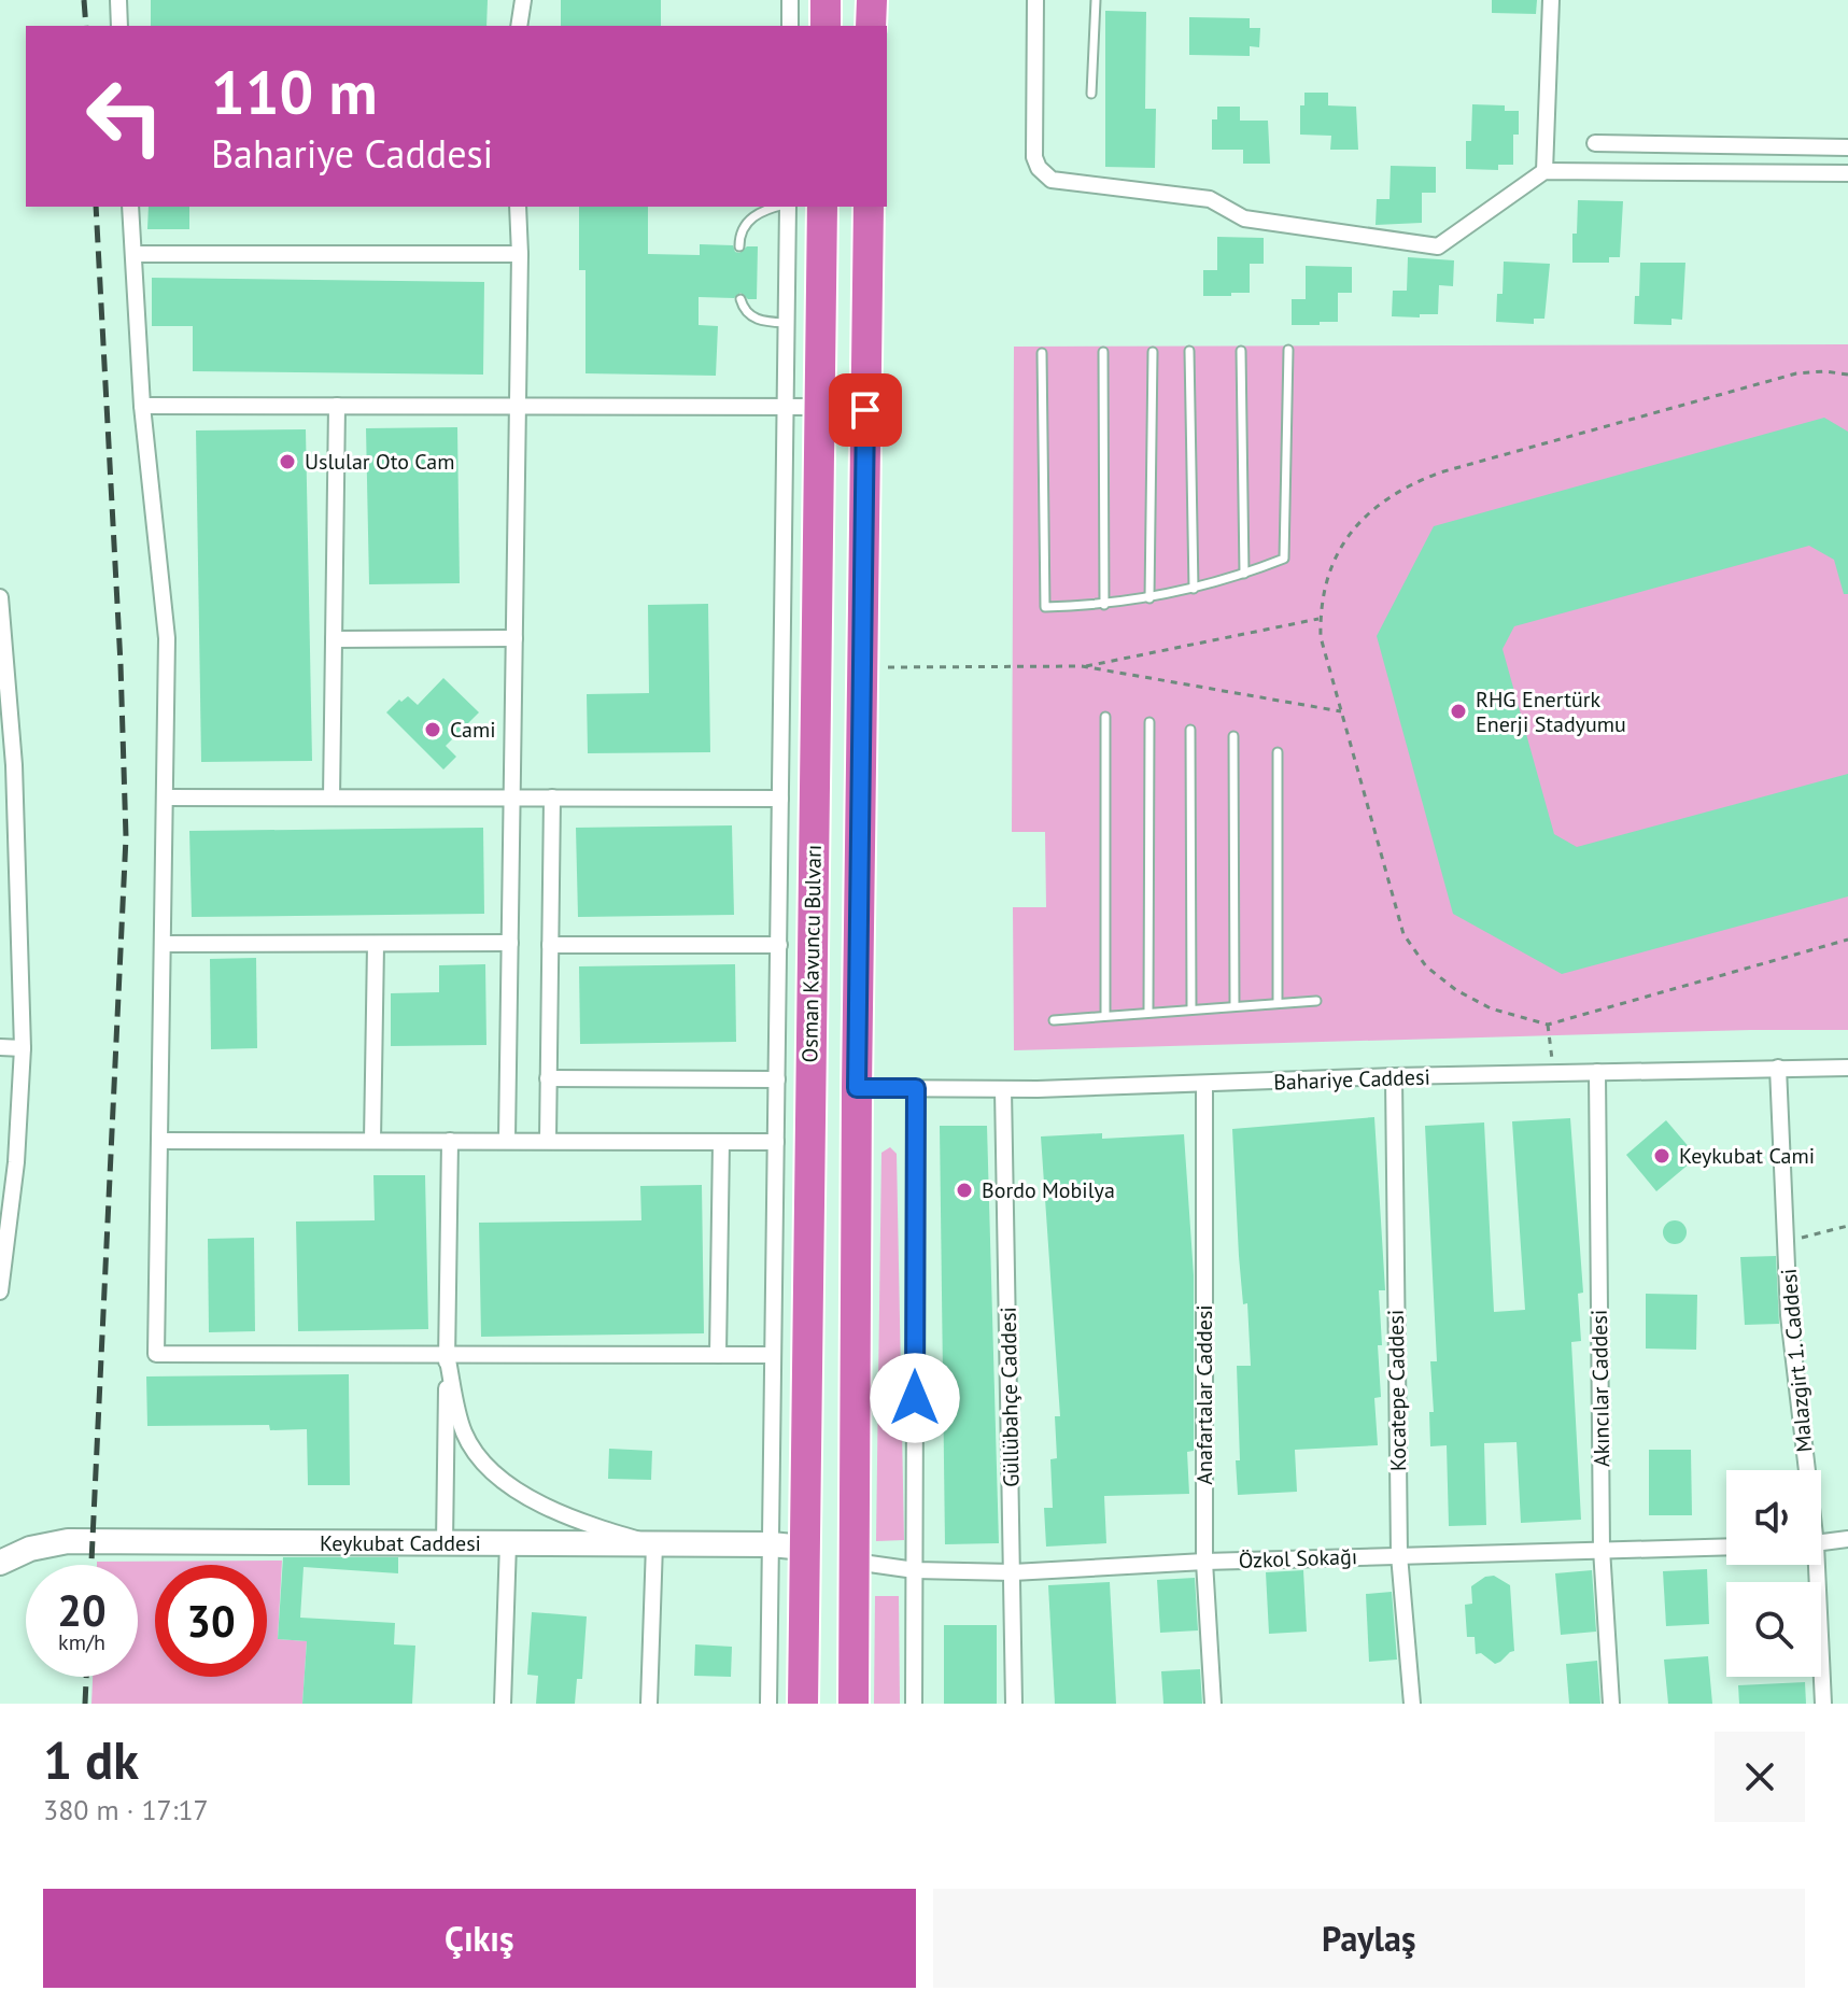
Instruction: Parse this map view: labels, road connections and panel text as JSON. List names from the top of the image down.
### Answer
{
  "streets": {
    "highway": ["Osman Kavuncu Bulvarı"],
    "street": [
      "Bahariye Caddesi",
      "Malazgirt 1. Caddesi",
      "Akıncılar Caddesi",
      "Kocatepe Caddesi",
      "Anafartalar Caddesi",
      "Güllübahçe Caddesi",
      "Keykubat Caddesi",
      "Özkol Sokağı"
    ]
  },
  "crossings": [
    ["Osman Kavuncu Bulvarı", "Keykubat Caddesi"],
    ["Bahariye Caddesi", "Malazgirt 1. Caddesi"],
    ["Bahariye Caddesi", "Akıncılar Caddesi"],
    ["Bahariye Caddesi", "Kocatepe Caddesi"],
    ["Bahariye Caddesi", "Anafartalar Caddesi"],
    ["Bahariye Caddesi", "Güllübahçe Caddesi"],
    ["Akıncılar Caddesi", "Özkol Sokağı"],
    ["Kocatepe Caddesi", "Özkol Sokağı"],
    ["Anafartalar Caddesi", "Özkol Sokağı"],
    ["Güllübahçe Caddesi", "Özkol Sokağı"]
  ],
  "places": [
    "Uslular Oto Cam",
    "RHG Enertürk Enerji Stadyumu",
    "Cami",
    "Keykubat Cami",
    "Bordo Mobilya"
  ],
  "page": {
    "turn": ["110 m", "Bahariye Caddesi"],
    "speed": "20 km/h",
    "limit": "30",
    "heading": ["1 dk", "380 m · 17:17"],
    "buttons": ["Çıkış", "Paylaş"]
  }
}
